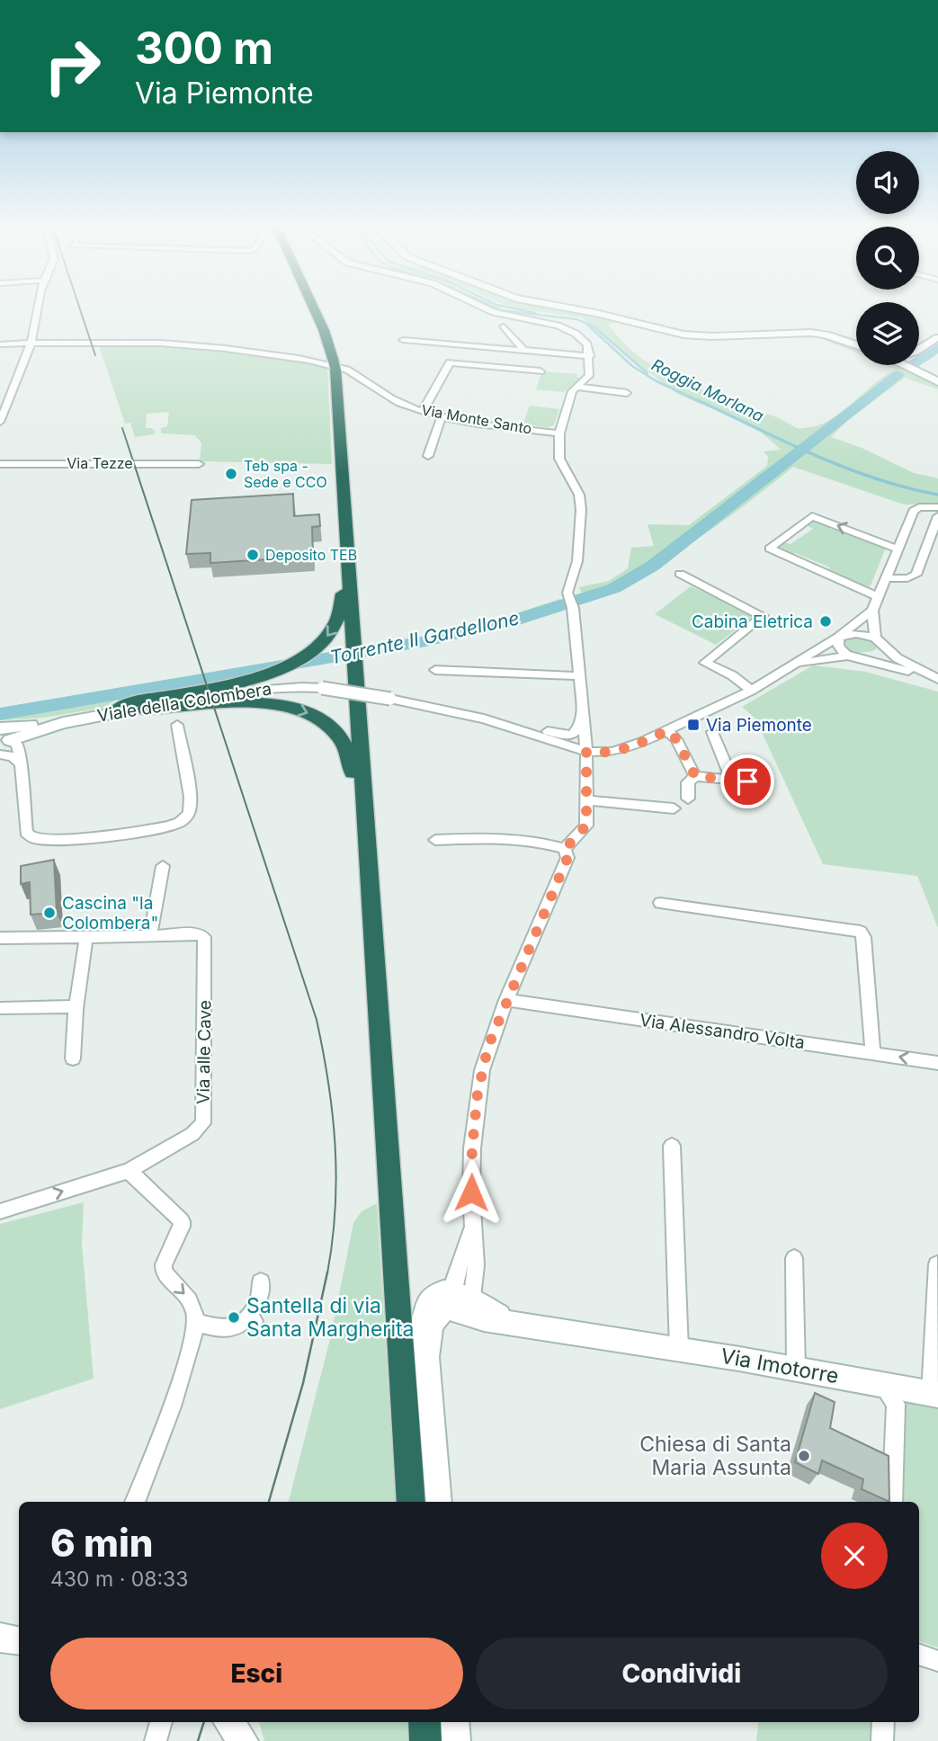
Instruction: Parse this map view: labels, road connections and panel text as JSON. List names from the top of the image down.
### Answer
{
  "streets": {
    "street": [
      "Via Monte Santo",
      "Via Tezze",
      "Viale della Colombera",
      "Via Alessandro Volta",
      "Via alle Cave",
      "Via Imotorre"
    ]
  },
  "water": ["Roggia Morlana", "Torrente Il Gardellone"],
  "places": {
    "other": [
      "Teb spa - Sede e CCO",
      "Deposito TEB",
      "Cabina Eletrica",
      "Cascina \"la Colombera\"",
      "Santella di via Santa Margherita",
      "Chiesa di Santa Maria Assunta"
    ],
    "transit": ["Via Piemonte"]
  },
  "page": {
    "turn": ["300 m", "Via Piemonte"],
    "heading": ["6 min", "430 m · 08:33"],
    "buttons": ["Esci", "Condividi"]
  }
}
